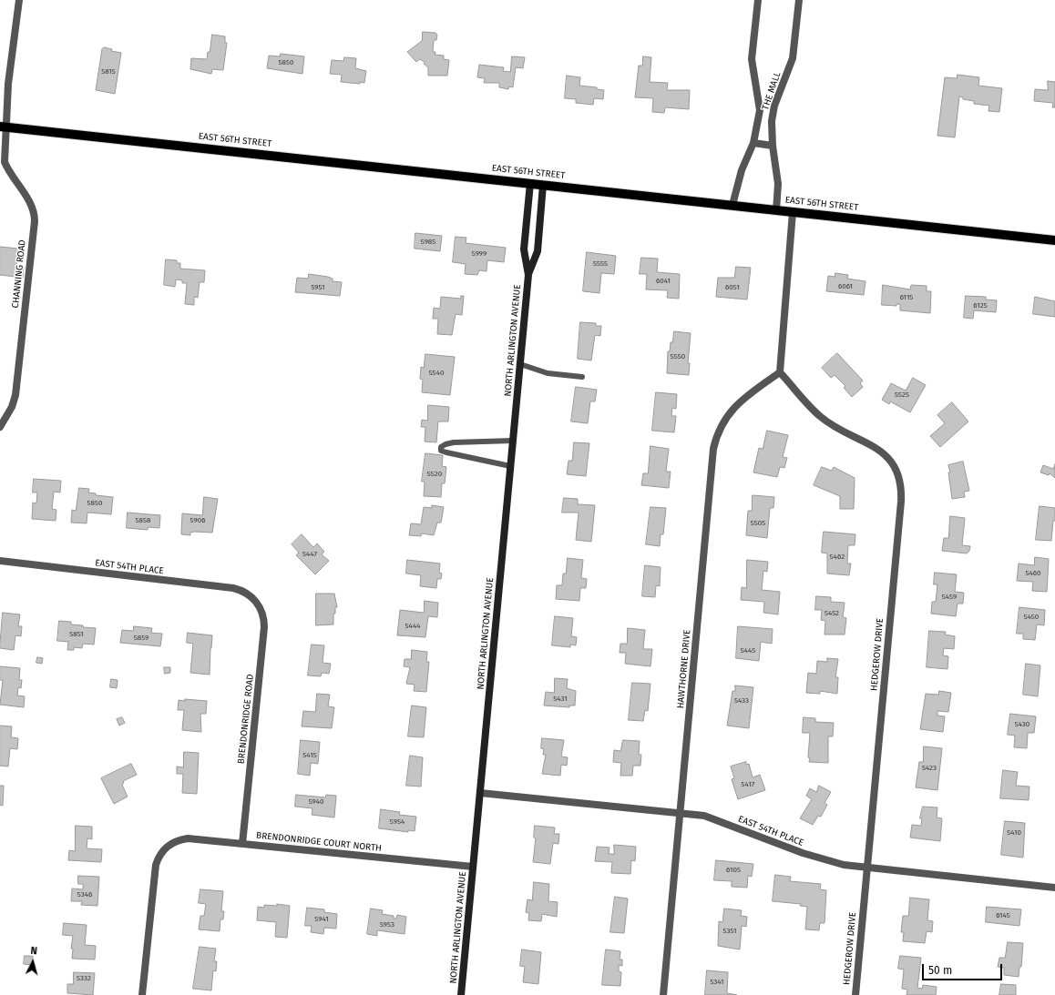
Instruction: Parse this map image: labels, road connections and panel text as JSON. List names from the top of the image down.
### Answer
{
  "streets": {
    "main road": ["EAST 56TH STREET", "NORTH ARLINGTON AVENUE"],
    "street": [
      "THE MALL",
      "CHANNING ROAD",
      "EAST 54TH PLACE",
      "HEDGEROW DRIVE",
      "HAWTHORNE DRIVE",
      "BRENDONRIDGE ROAD",
      "BRENDONRIDGE COURT NORTH"
    ]
  },
  "crossings": [
    ["THE MALL", "EAST 56TH STREET"],
    ["EAST 56TH STREET", "CHANNING ROAD"],
    ["EAST 56TH STREET", "NORTH ARLINGTON AVENUE"],
    ["NORTH ARLINGTON AVENUE", "EAST 54TH PLACE"],
    ["NORTH ARLINGTON AVENUE", "BRENDONRIDGE COURT NORTH"],
    ["EAST 54TH PLACE", "HEDGEROW DRIVE"],
    ["EAST 54TH PLACE", "HAWTHORNE DRIVE"],
    ["EAST 54TH PLACE", "BRENDONRIDGE ROAD"],
    ["HEDGEROW DRIVE", "HAWTHORNE DRIVE"],
    ["BRENDONRIDGE ROAD", "BRENDONRIDGE COURT NORTH"]
  ],
  "house_numbers": [
    "5850",
    "5815",
    "5985",
    "5999",
    "5555",
    "6041",
    "6061",
    "5951",
    "6051",
    "6115",
    "6125",
    "5550",
    "5540",
    "5525",
    "5520",
    "5850",
    "5858",
    "5906",
    "5505",
    "5447",
    "5462",
    "5460",
    "5459",
    "5452",
    "5450",
    "5444",
    "5851",
    "5859",
    "5445",
    "5431",
    "5433",
    "5430",
    "5415",
    "5423",
    "5417",
    "5940",
    "5954",
    "5410",
    "6105",
    "5346",
    "6145",
    "5941",
    "5953",
    "5351",
    "5332",
    "5341"
  ],
  "scale_bar": "50 m",
  "north": "top"
}
